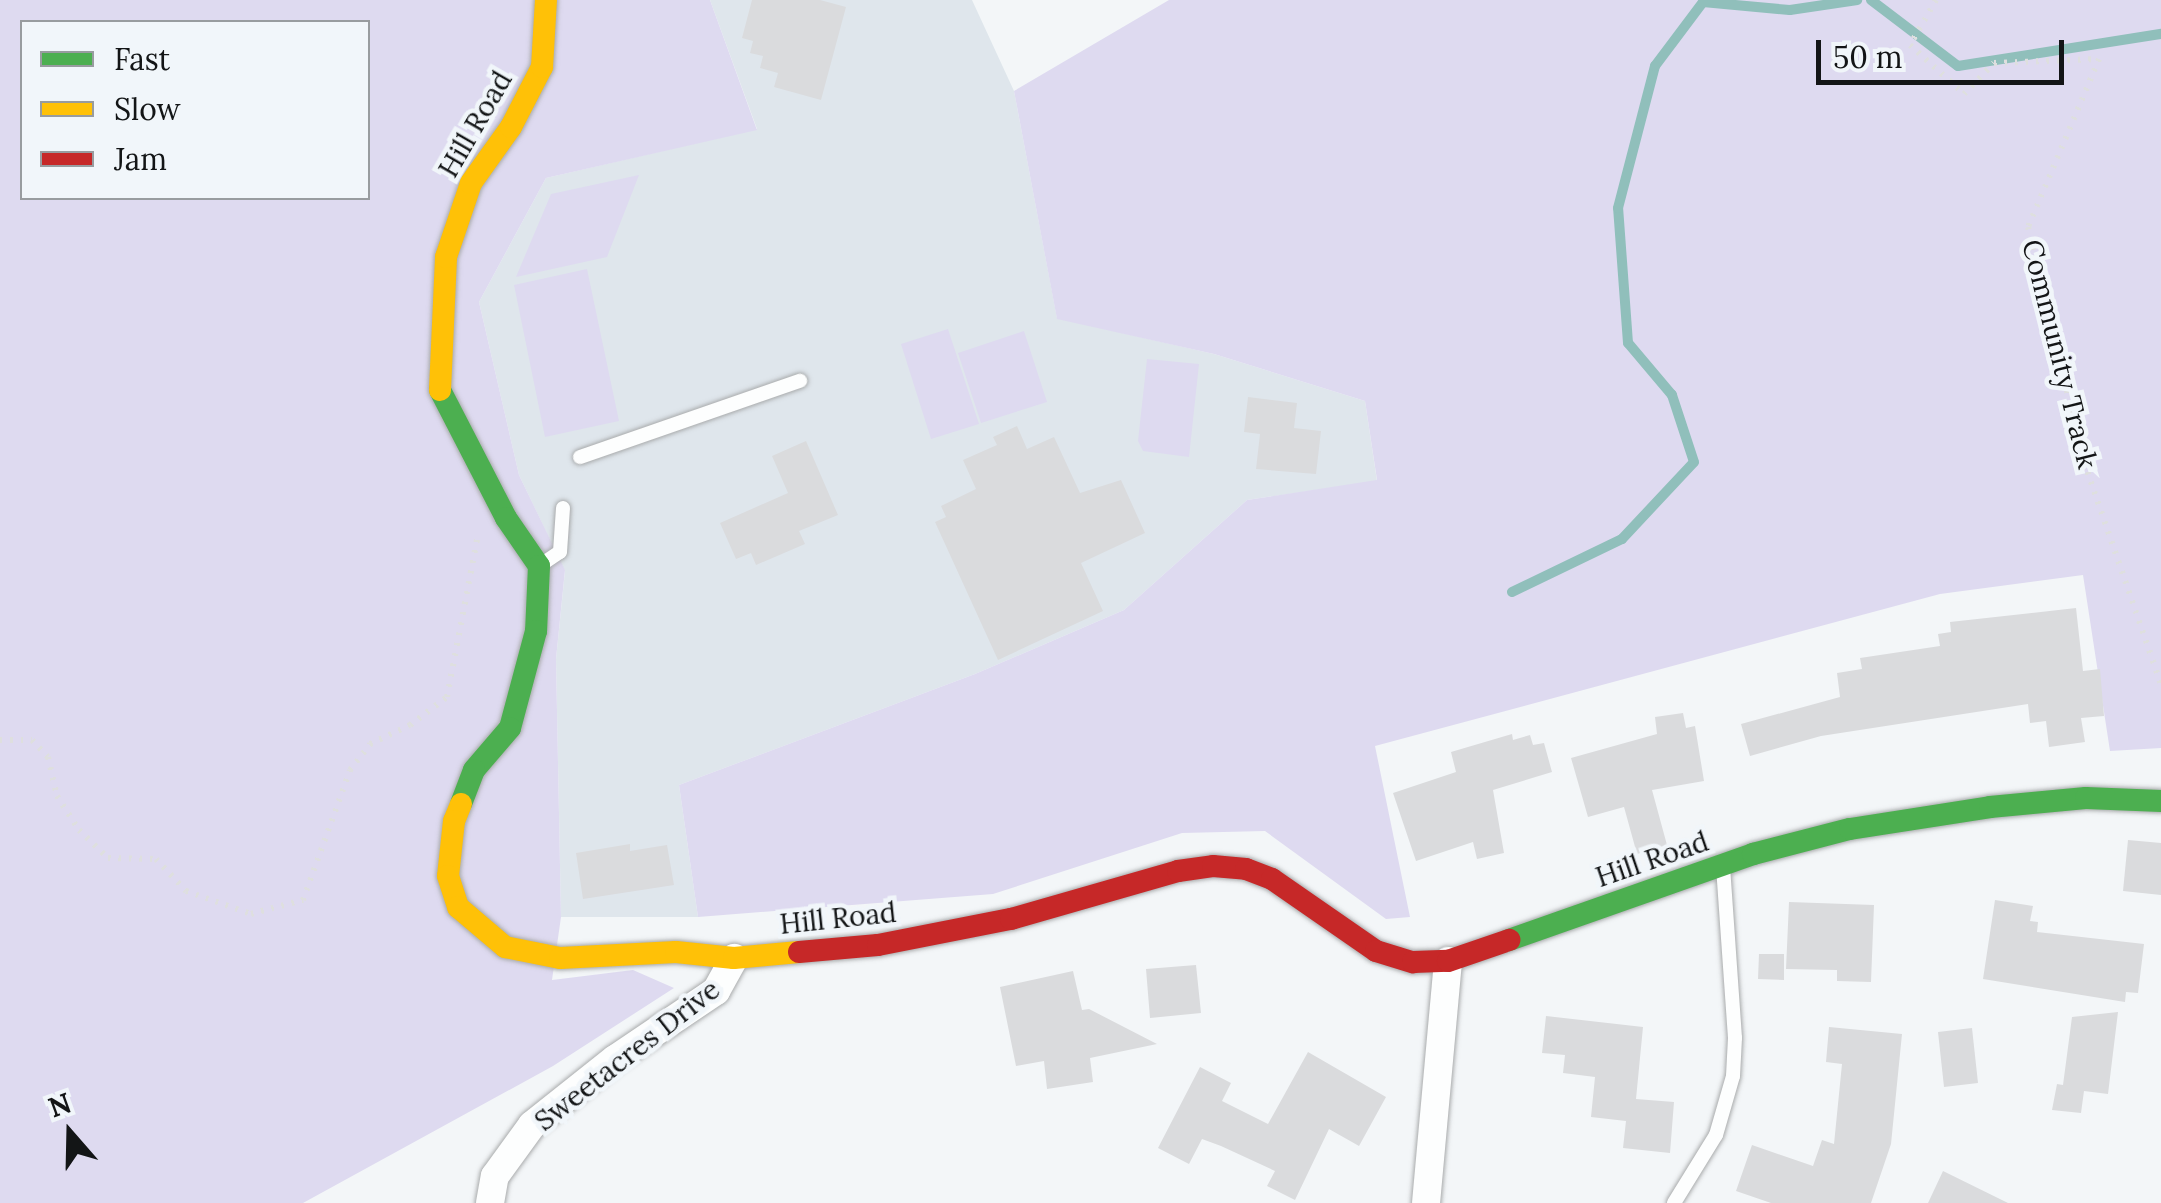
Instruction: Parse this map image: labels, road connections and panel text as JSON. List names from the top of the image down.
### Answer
{
  "streets": {
    "street": ["Hill Road", "Sweetacres Drive"],
    "path": ["Community Track"]
  },
  "crossings": [
    ["Hill Road", "Sweetacres Drive"]
  ],
  "legend": ["Fast", "Slow", "Jam"],
  "scale_bar": "50 m",
  "north": "top"
}
